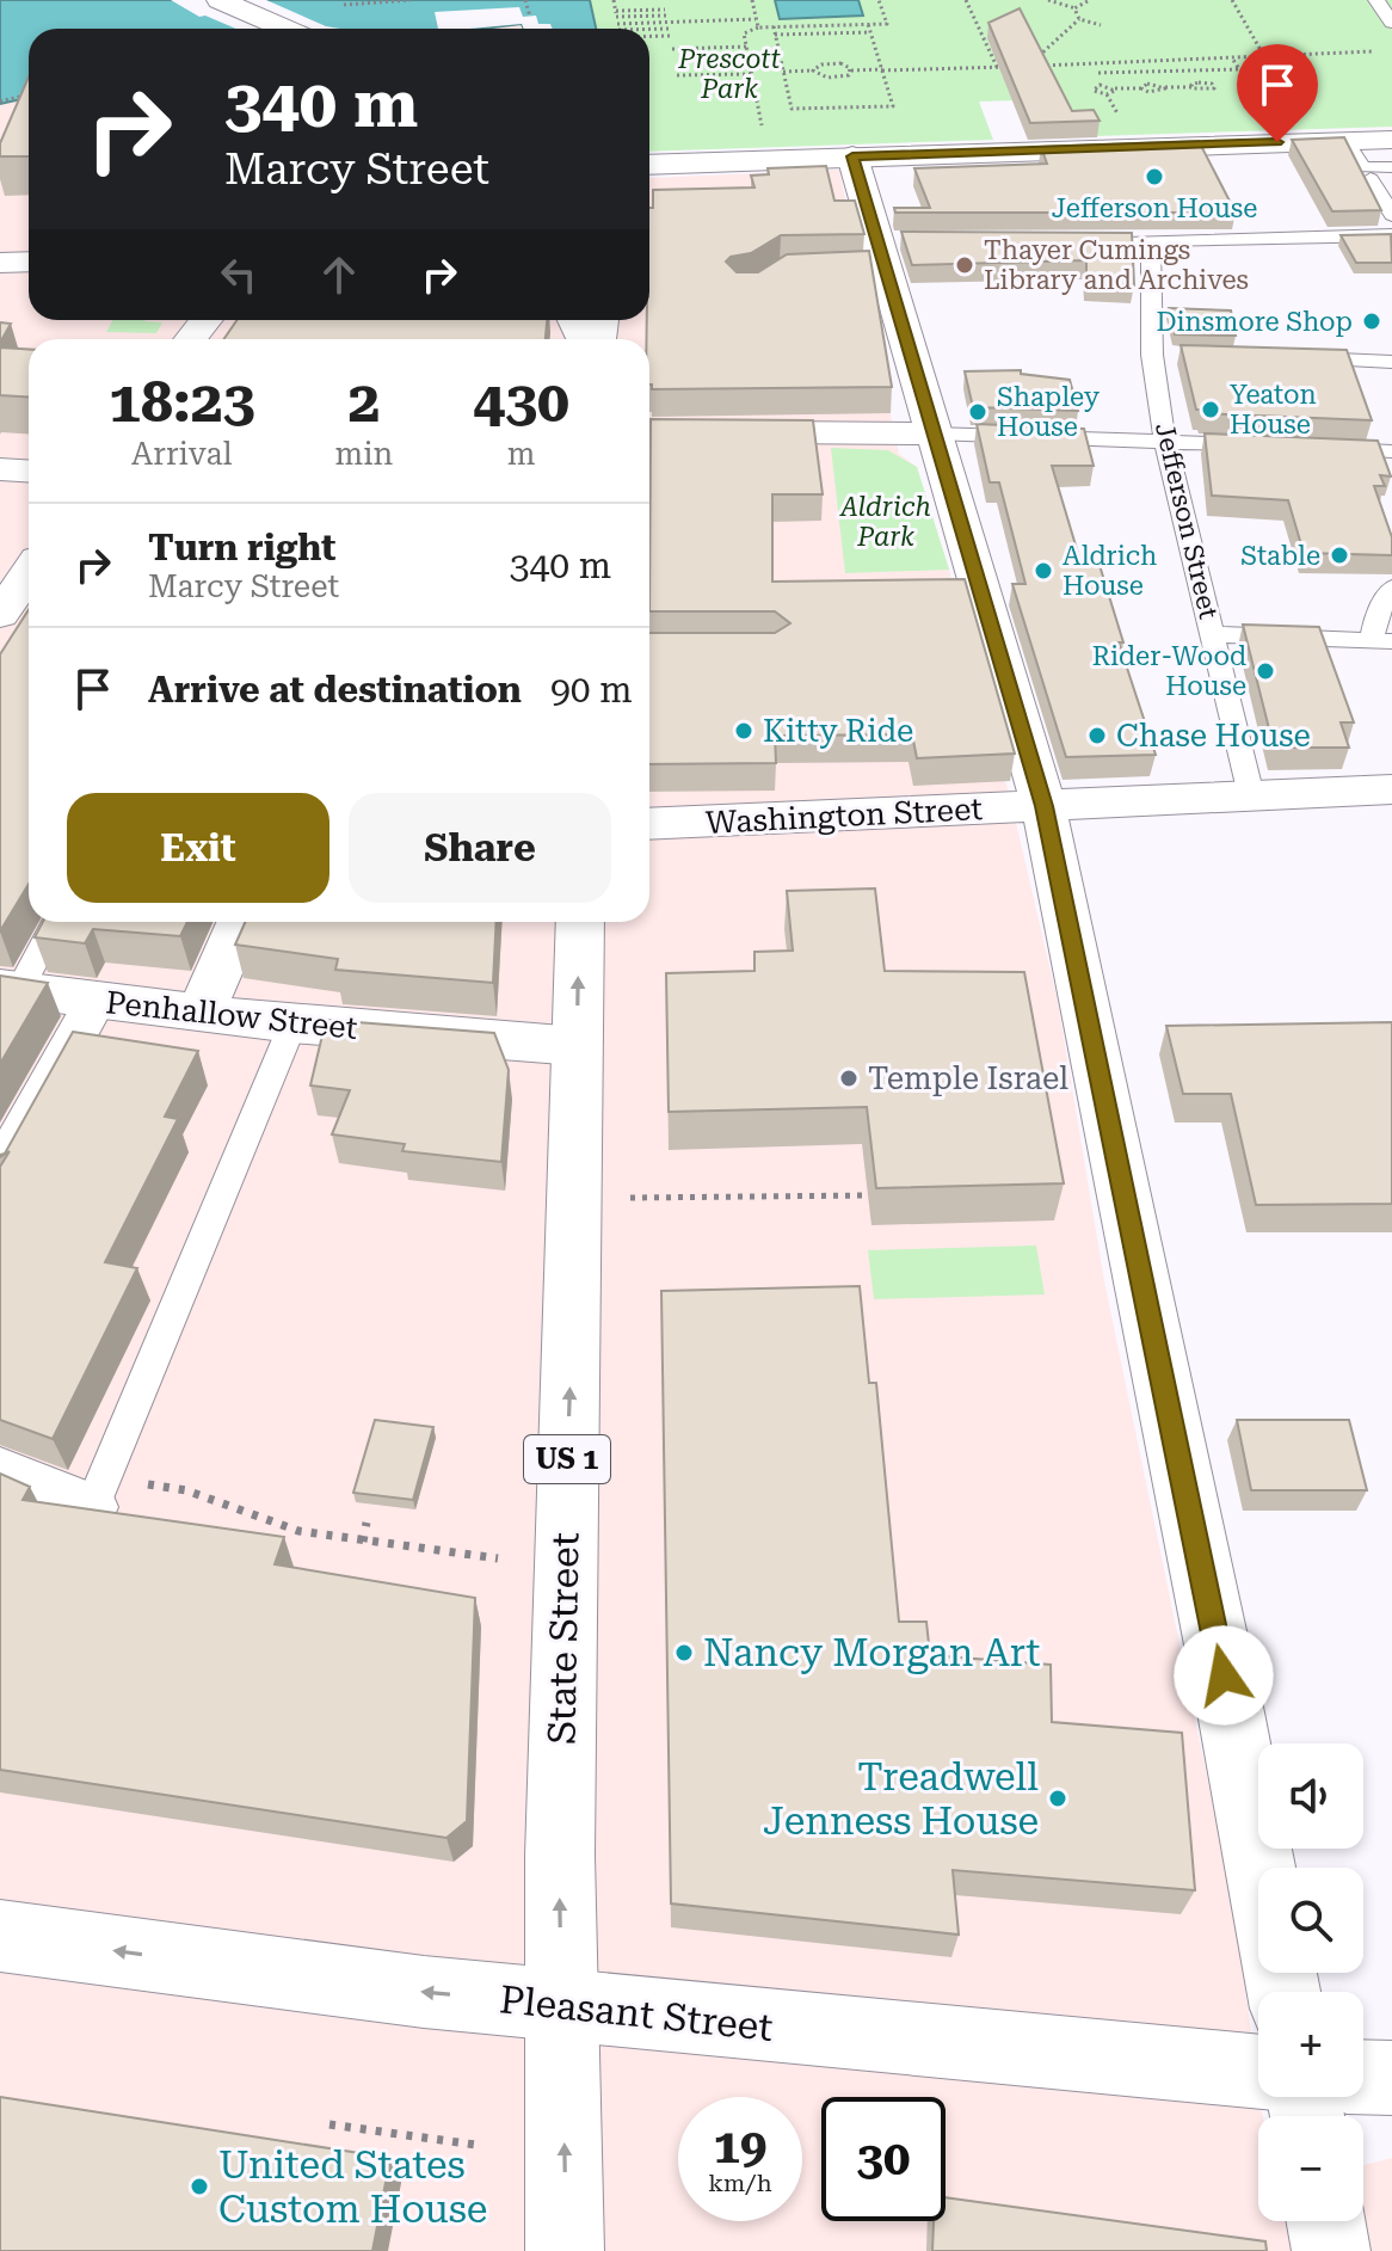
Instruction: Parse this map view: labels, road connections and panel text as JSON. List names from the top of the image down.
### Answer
{
  "streets": {
    "street": [
      "Washington Street",
      "Penhallow Street",
      "US 1",
      "State Street",
      "Pleasant Street"
    ],
    "lane": ["Jefferson Street"]
  },
  "crossings": [
    ["Jefferson Street", "Washington Street"],
    ["Penhallow Street", "State Street"],
    ["State Street", "Pleasant Street"]
  ],
  "one_way": ["State Street", "Pleasant Street"],
  "parks": ["Prescott Park", "Aldrich Park"],
  "places": [
    "Jefferson House",
    "Thayer Cumings Library and Archives",
    "Dinsmore Shop",
    "Yeaton House",
    "Shapley House",
    "Stable",
    "Aldrich House",
    "Rider-Wood House",
    "Kitty Ride",
    "Chase House",
    "Temple Israel",
    "Nancy Morgan Art",
    "Treadwell Jenness House",
    "United States Custom House"
  ],
  "page": {
    "turn": ["340 m", "Marcy Street"],
    "eta": [
      "18:23",
      "Arrival",
      "2",
      "min",
      "430",
      "m"
    ],
    "list": [
      {
        "name": "Turn right",
        "note": "Marcy Street",
        "value": "340 m"
      },
      {
        "name": "Arrive at destination",
        "value": "90 m"
      }
    ],
    "buttons": ["Exit", "Share"],
    "map_buttons": ["+", "−"],
    "speed": "19 km/h",
    "limit": "30"
  }
}
